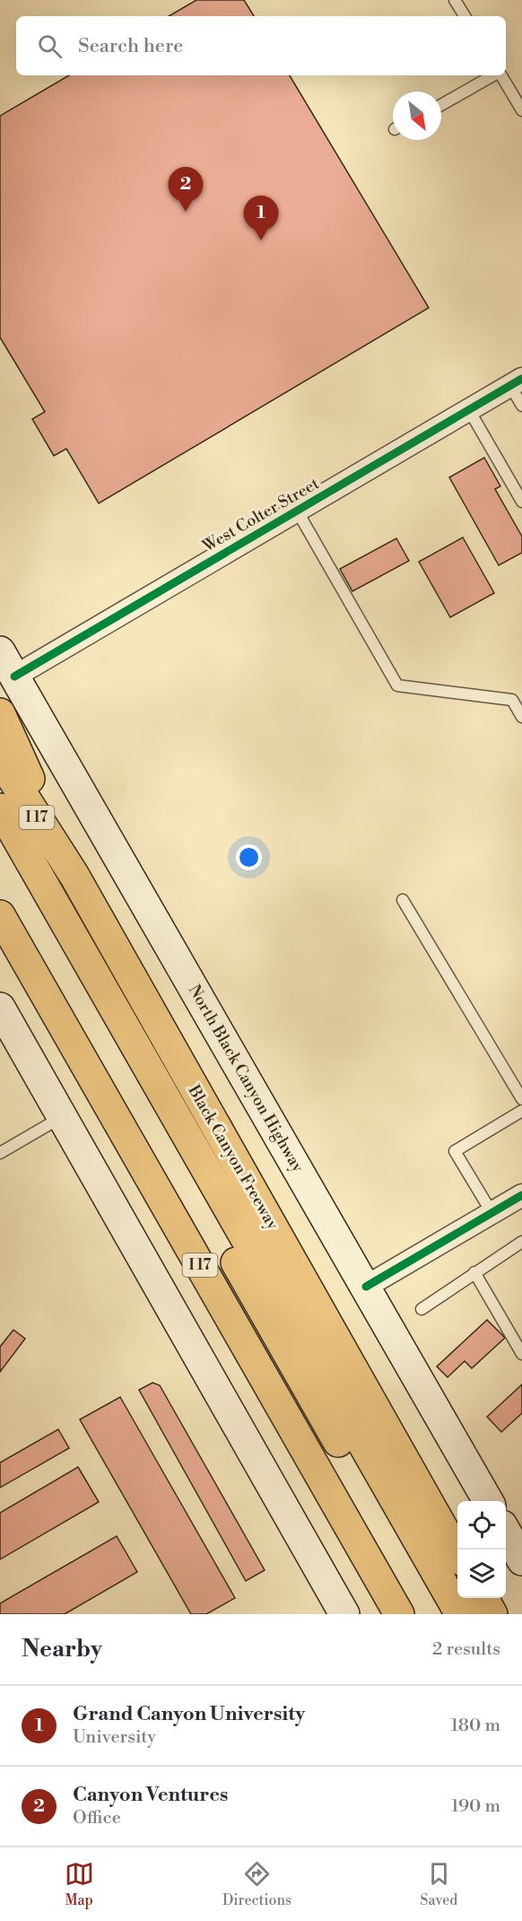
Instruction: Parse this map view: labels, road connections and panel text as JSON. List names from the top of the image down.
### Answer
{
  "streets": {
    "highway": ["I 17", "Black Canyon Freeway"],
    "main road": ["North Black Canyon Highway"],
    "street": ["West Colter Street"]
  },
  "crossings": [
    ["West Colter Street", "North Black Canyon Highway"]
  ],
  "north": "bottom right",
  "page": {
    "search": "Search here",
    "pins": ["2", "1"],
    "heading": ["Nearby", "2 results"],
    "list": [
      {
        "mark": "1",
        "name": "Grand Canyon University",
        "note": "University",
        "value": "180 m"
      },
      {
        "mark": "2",
        "name": "Canyon Ventures",
        "note": "Office",
        "value": "190 m"
      }
    ],
    "nav": ["Map", "Directions", "Saved"]
  }
}
